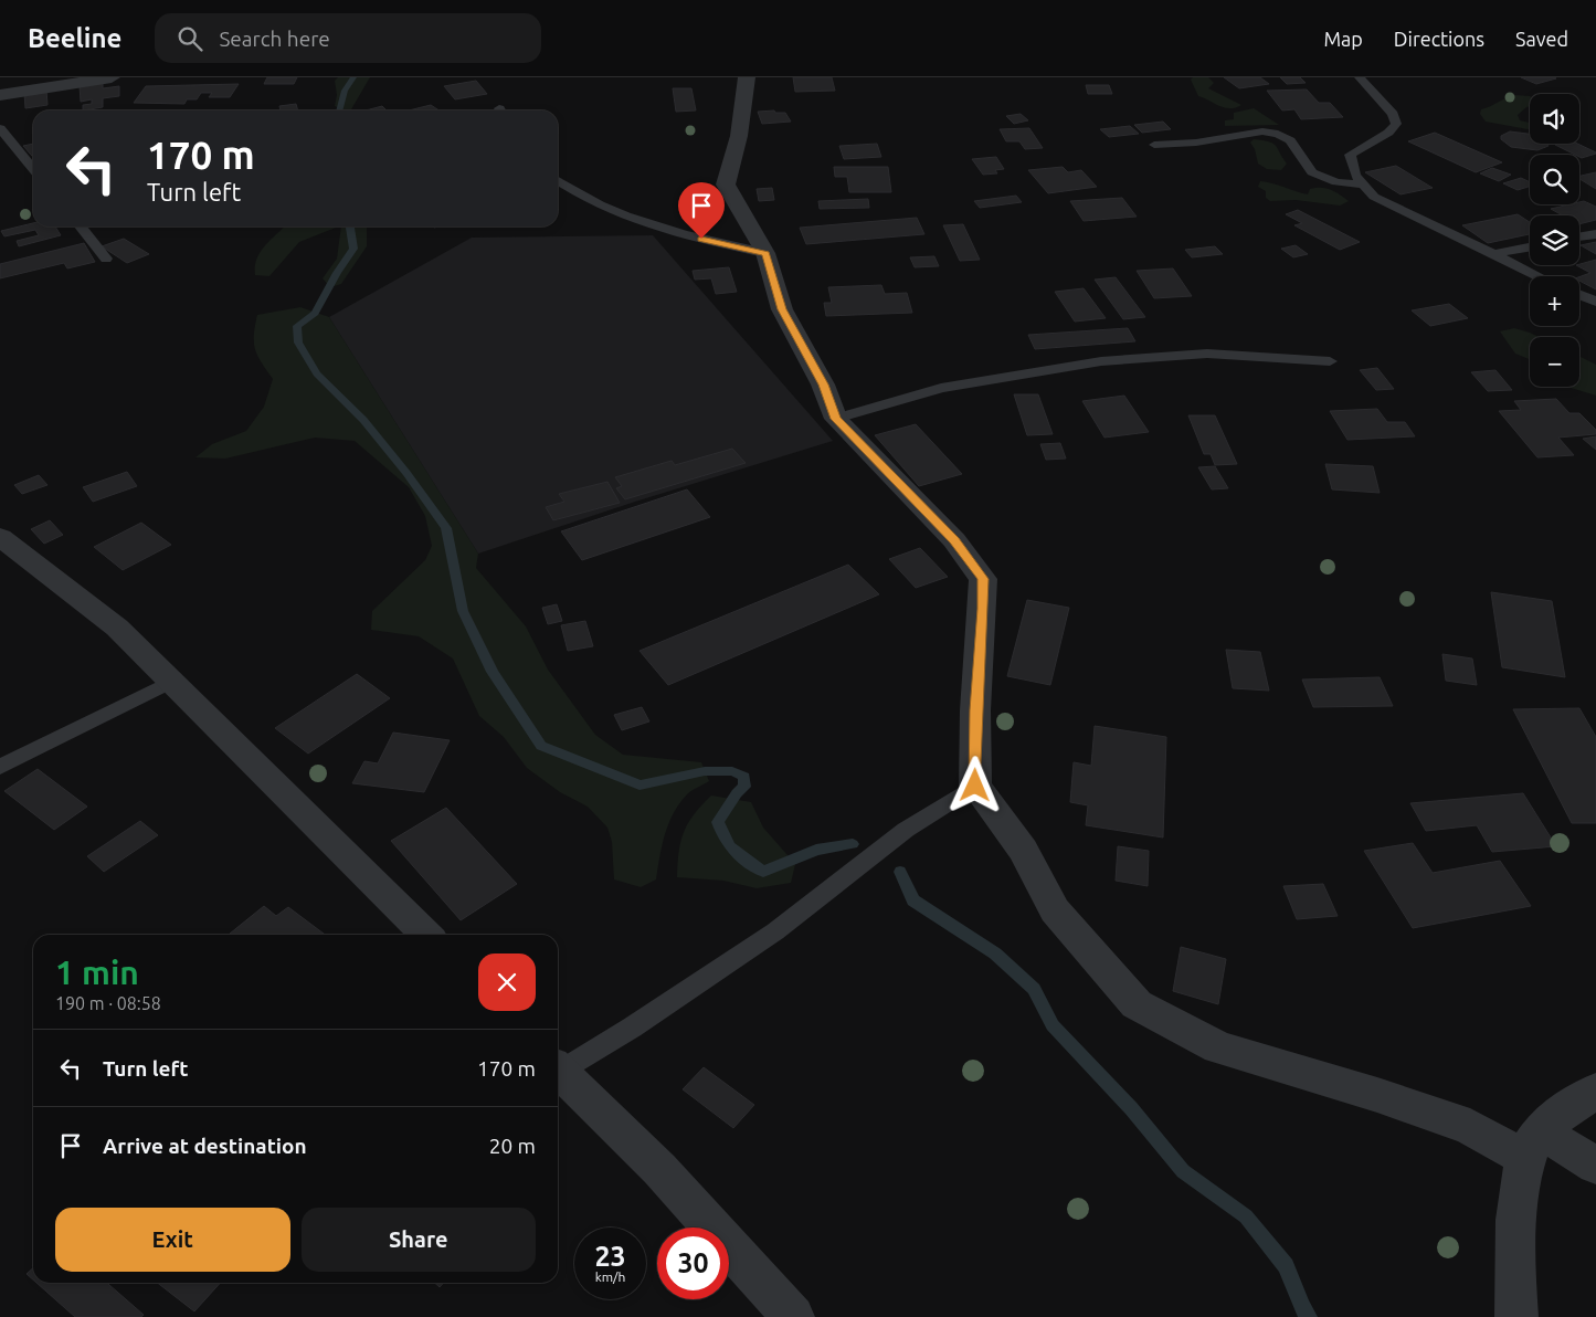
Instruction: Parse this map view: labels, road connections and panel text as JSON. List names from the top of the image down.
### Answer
{
  "page": {
    "header": "Beeline",
    "search": "Search here",
    "nav": ["Map", "Directions", "Saved"],
    "map_buttons": ["+", "−"],
    "turn": ["170 m", "Turn left"],
    "heading": ["1 min", "190 m · 08:58"],
    "list": [
      {
        "name": "Turn left",
        "value": "170 m"
      },
      {
        "name": "Arrive at destination",
        "value": "20 m"
      }
    ],
    "buttons": ["Exit", "Share"],
    "speed": "23 km/h",
    "limit": "30"
  }
}
